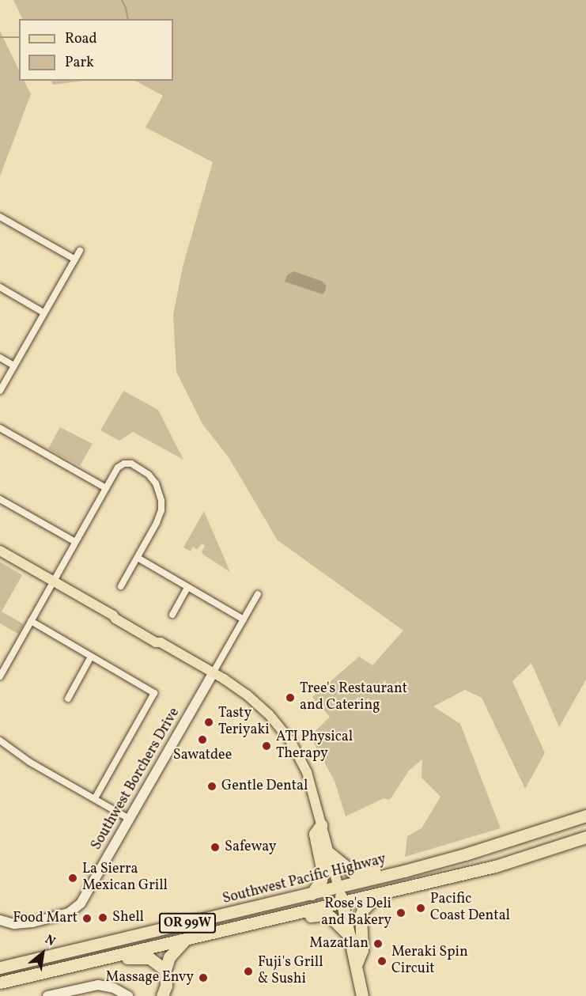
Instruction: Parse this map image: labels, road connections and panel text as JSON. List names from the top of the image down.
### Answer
{
  "streets": {
    "highway": ["Southwest Pacific Highway", "OR 99W"],
    "street": ["Southwest Borchers Drive"]
  },
  "places": [
    "Tree's Restaurant and Catering",
    "Tasty Teriyaki",
    "Sawatdee",
    "ATI Physical Therapy",
    "Gentle Dental",
    "Safeway",
    "La Sierra Mexican Grill",
    "Pacific Coast Dental",
    "Rose's Deli and Bakery",
    "Shell",
    "Food Mart",
    "Mazatlan",
    "Meraki Spin Circuit",
    "Fuji's Grill & Sushi",
    "Massage Envy"
  ],
  "legend": ["Road", "Park"],
  "north": "top right"
}
